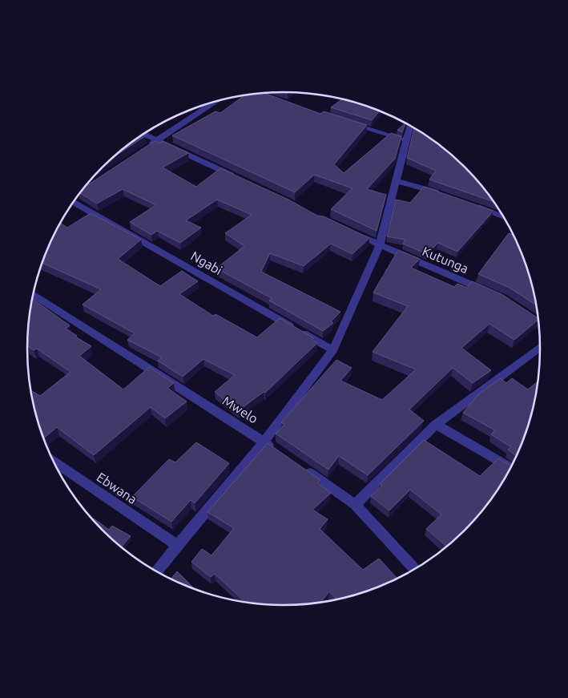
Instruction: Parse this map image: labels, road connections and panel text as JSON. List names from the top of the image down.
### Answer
{
  "streets": {
    "street": [
      "Kutunga",
      "Ngabi",
      "Mwelo",
      "Ebwana"
    ]
  }
}
